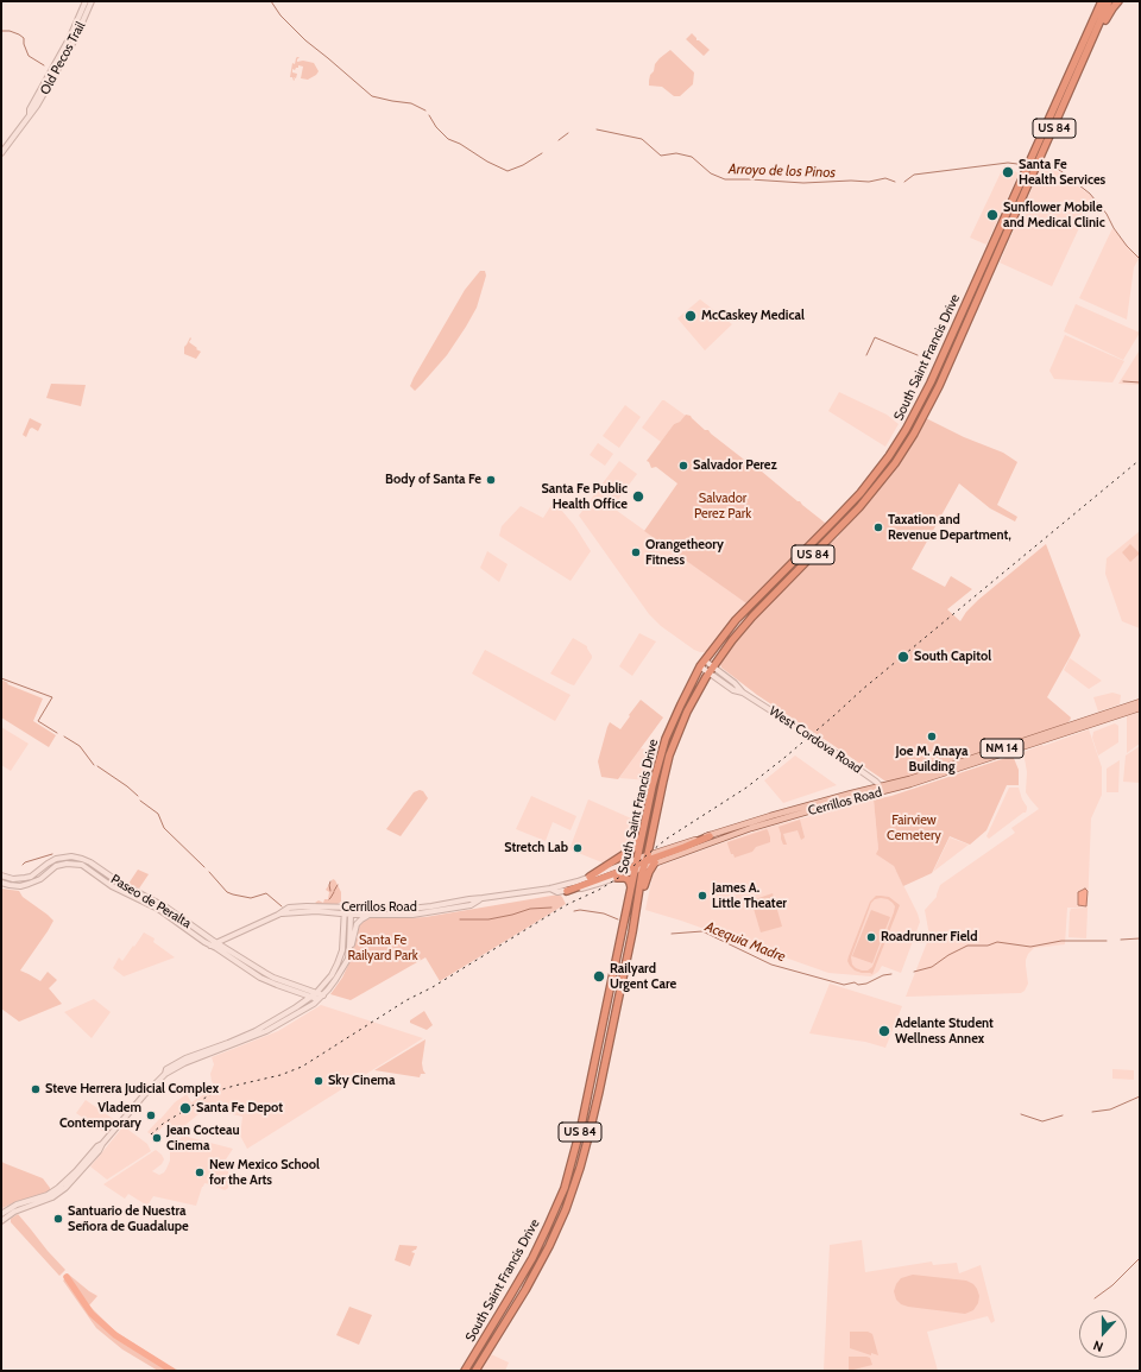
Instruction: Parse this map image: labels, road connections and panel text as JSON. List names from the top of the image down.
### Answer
{
  "streets": {
    "highway": ["US 84", "South Saint Francis Drive"],
    "main road": [
      "Old Pecos Trail",
      "West Cordova Road",
      "NM 14",
      "Cerrillos Road",
      "Paseo de Peralta"
    ]
  },
  "crossings": [
    ["South Saint Francis Drive", "West Cordova Road"],
    ["South Saint Francis Drive", "Cerrillos Road"],
    ["West Cordova Road", "Cerrillos Road"],
    ["Cerrillos Road", "Paseo de Peralta"]
  ],
  "water": ["Arroyo de los Pinos", "Acequia Madre"],
  "parks": ["Salvador Perez Park", "Fairview Cemetery", "Santa Fe Railyard Park"],
  "places": [
    "Santa Fe Health Services",
    "Sunflower Mobile and Medical Clinic",
    "McCaskey Medical",
    "Salvador Perez",
    "Body of Santa Fe",
    "Santa Fe Public Health Office",
    "Taxation and Revenue Department,",
    "Orangetheory Fitness",
    "South Capitol",
    "Joe M. Anaya Building",
    "Stretch Lab",
    "James A. Little Theater",
    "Roadrunner Field",
    "Railyard Urgent Care",
    "Adelante Student Wellness Annex",
    "Sky Cinema",
    "Steve Herrera Judicial Complex",
    "Santa Fe Depot",
    "Vladem Contemporary",
    "Jean Cocteau Cinema",
    "New Mexico School for the Arts",
    "Santuario de Nuestra Señora de Guadalupe"
  ],
  "north": "bottom"
}
